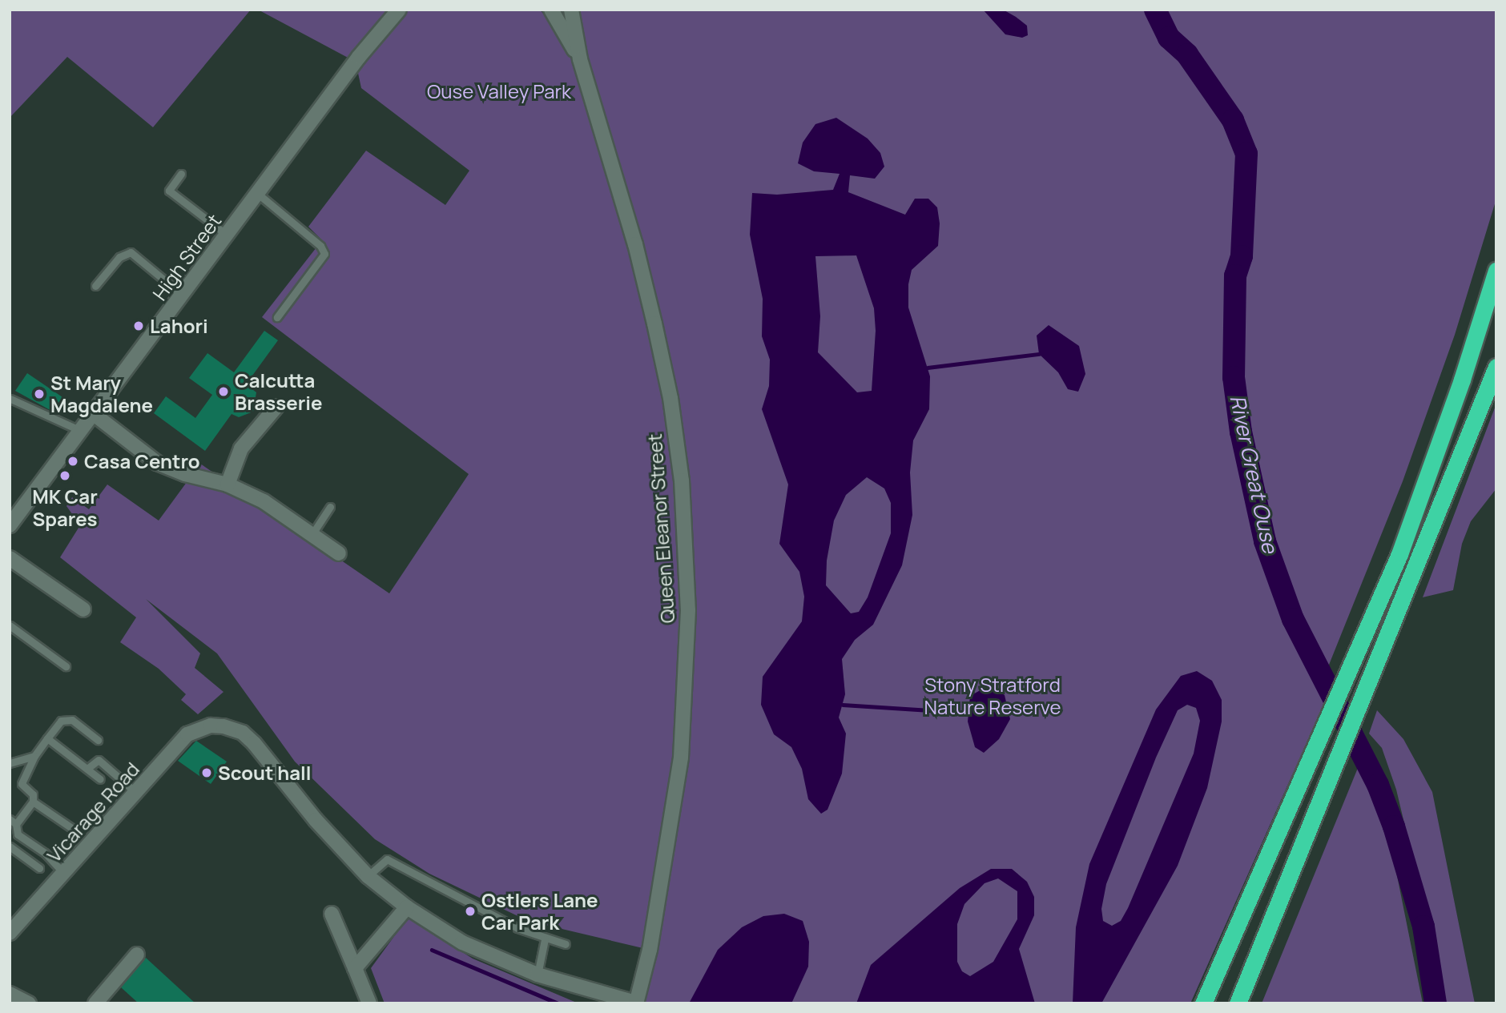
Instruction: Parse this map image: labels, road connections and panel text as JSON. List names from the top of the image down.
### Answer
{
  "streets": {
    "street": ["High Street", "Queen Eleanor Street", "Vicarage Road"]
  },
  "water": ["River Great Ouse"],
  "parks": ["Ouse Valley Park", "Stony Stratford Nature Reserve"],
  "places": [
    "Lahori",
    "Calcutta Brasserie",
    "St Mary Magdalene",
    "Casa Centro",
    "MK Car Spares",
    "Scout hall",
    "Ostlers Lane Car Park"
  ]
}
